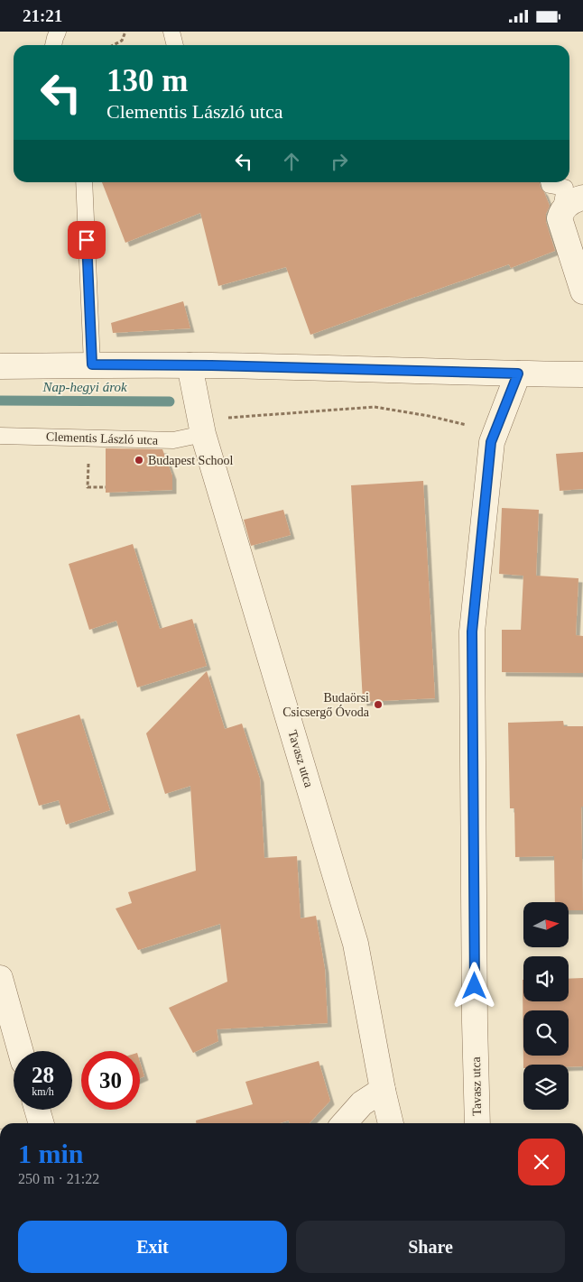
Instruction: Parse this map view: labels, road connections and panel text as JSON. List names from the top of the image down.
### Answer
{
  "streets": {
    "street": ["Tavasz utca"],
    "lane": ["Clementis László utca"]
  },
  "crossings": [
    ["Clementis László utca", "Tavasz utca"]
  ],
  "water": ["Nap-hegyi árok"],
  "places": ["Budapest School", "Budaörsi Csicsergő Óvoda"],
  "north": "right",
  "page": {
    "status": "21:21",
    "turn": ["130 m", "Clementis László utca"],
    "speed": "28 km/h",
    "limit": "30",
    "heading": ["1 min", "250 m · 21:22"],
    "buttons": ["Exit", "Share"]
  }
}
